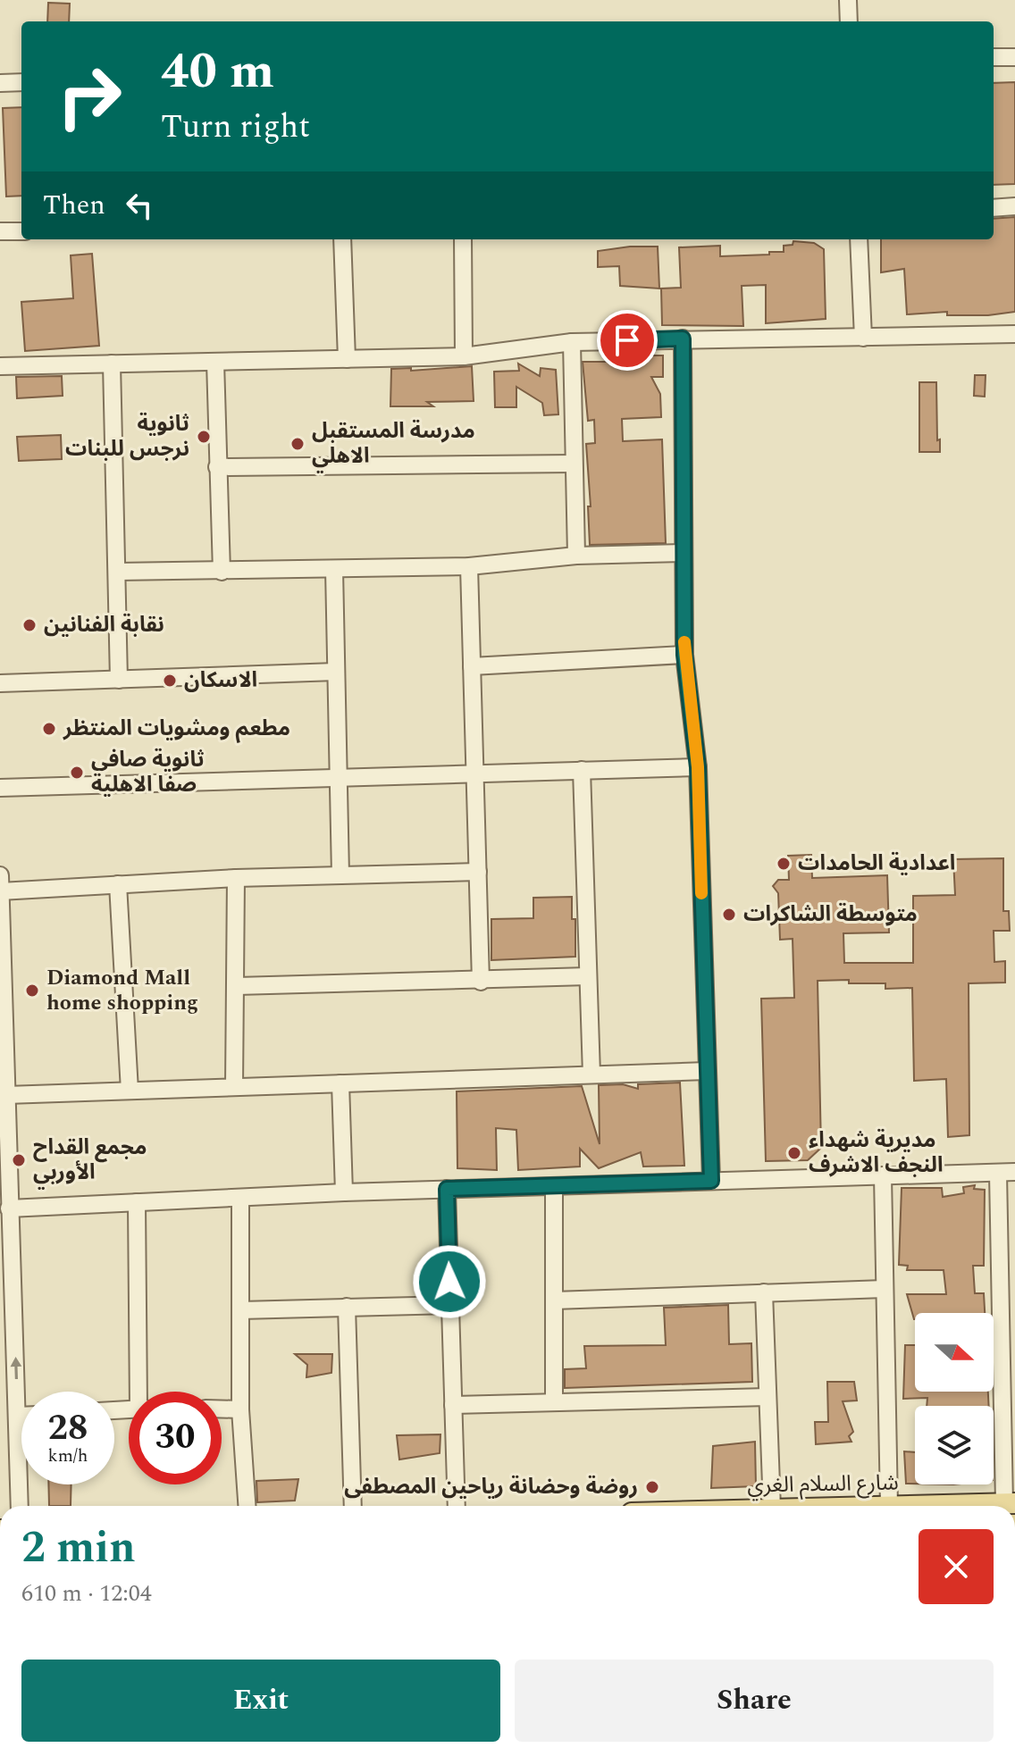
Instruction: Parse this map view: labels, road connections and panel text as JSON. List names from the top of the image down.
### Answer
{
  "streets": {
    "main road": ["شارع السلام الغري"]
  },
  "places": [
    "ثانوية نرجس للبنات",
    "مدرسة المستقبل الاهلي",
    "نقابة الفنانين",
    "الاسكان",
    "مطعم ومشويات المنتظر",
    "ثانوية صافي صفا الاهلية",
    "اعدادية الحامدات",
    "متوسطة الشاكرات",
    "Diamond Mall home shopping",
    "مديرية شهداء النجف الاشرف",
    "مجمع القداح الأوربي",
    "روضة وحضانة رياحين المصطفى"
  ],
  "north": "right",
  "page": {
    "turn": ["40 m", "Turn right"],
    "then": "Then",
    "speed": "28 km/h",
    "limit": "30",
    "heading": ["2 min", "610 m · 12:04"],
    "buttons": ["Exit", "Share"]
  }
}
